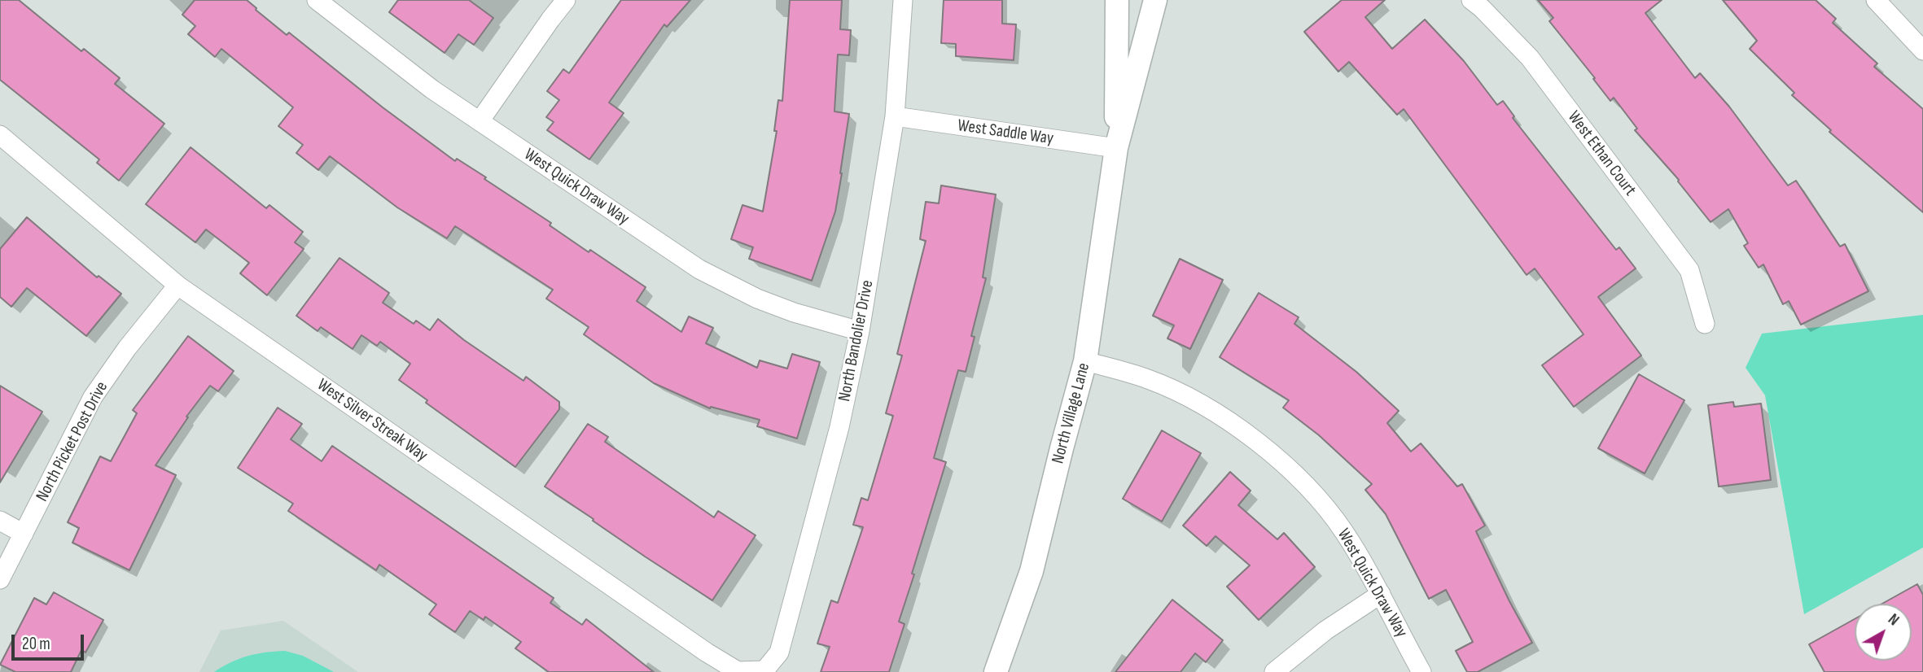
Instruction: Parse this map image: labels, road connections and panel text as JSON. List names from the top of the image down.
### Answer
{
  "streets": {
    "street": [
      "West Saddle Way",
      "West Ethan Court",
      "West Quick Draw Way",
      "North Bandolier Drive",
      "North Village Lane",
      "West Silver Streak Way",
      "North Picket Post Drive"
    ]
  },
  "crossings": [
    ["West Saddle Way", "North Bandolier Drive"],
    ["West Saddle Way", "North Village Lane"],
    ["West Quick Draw Way", "North Bandolier Drive"],
    ["West Quick Draw Way", "North Village Lane"],
    ["North Bandolier Drive", "West Silver Streak Way"],
    ["West Silver Streak Way", "North Picket Post Drive"]
  ],
  "scale_bar": "20 m",
  "north": "top right"
}
